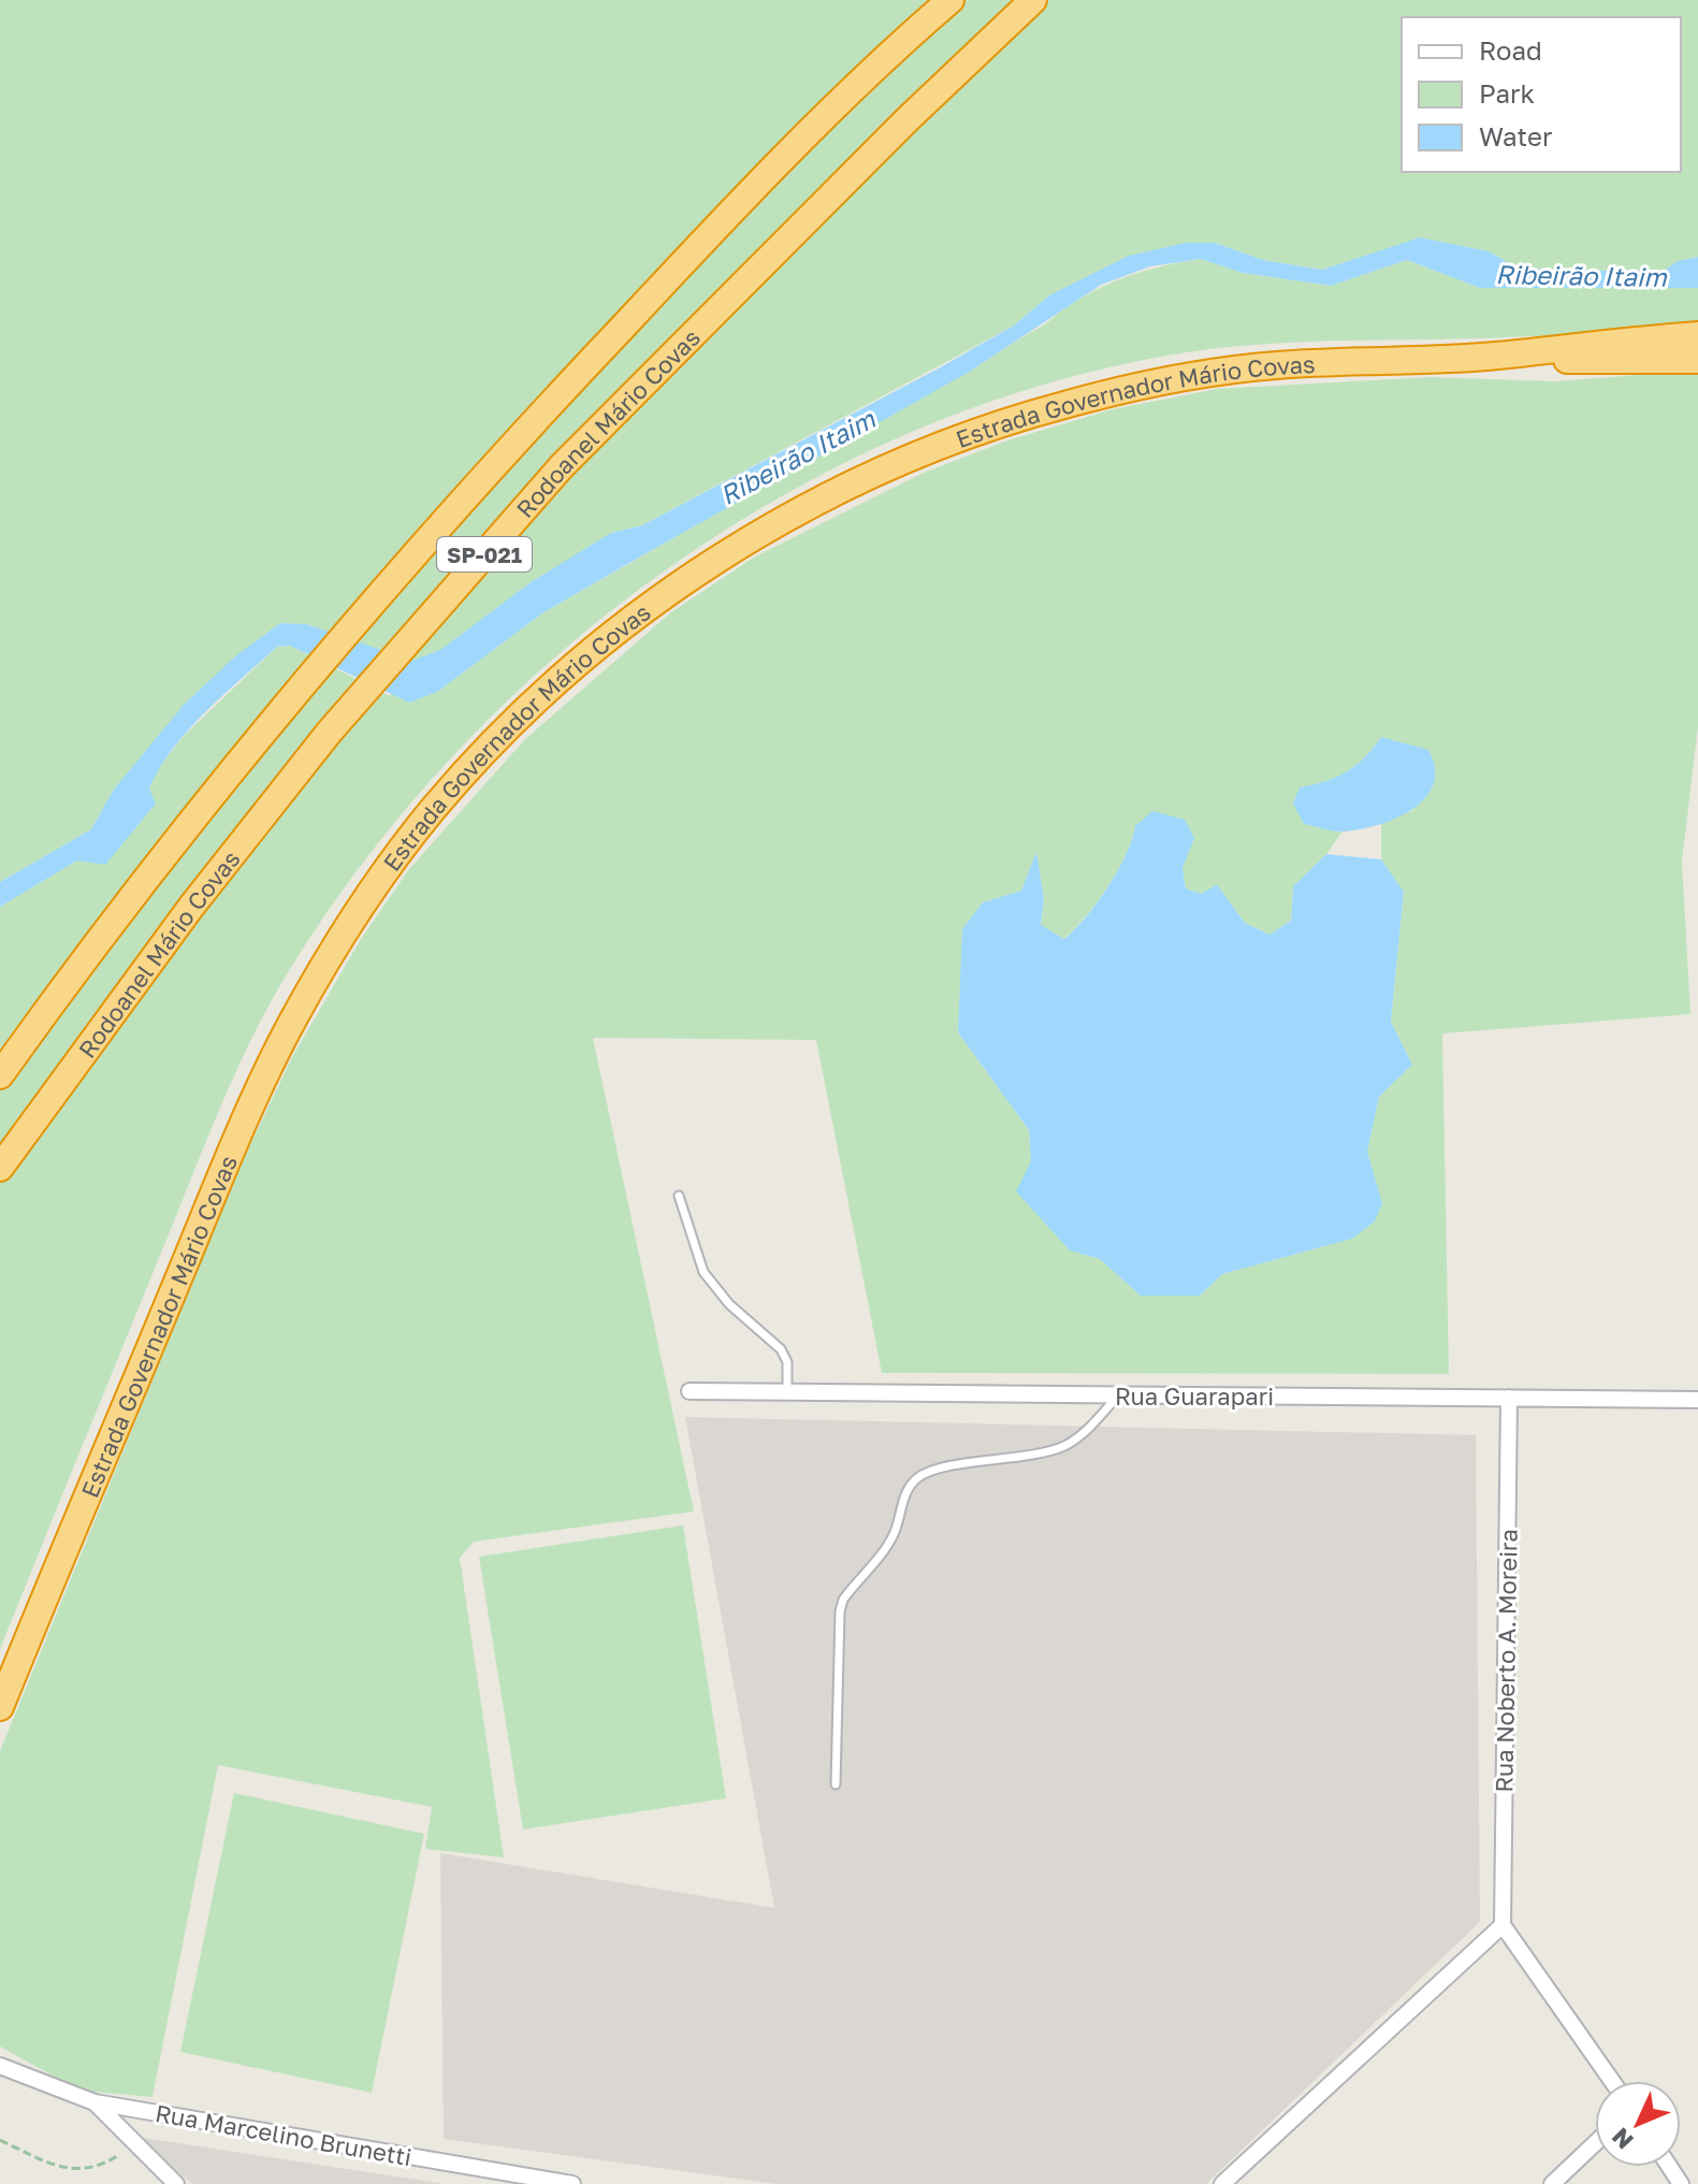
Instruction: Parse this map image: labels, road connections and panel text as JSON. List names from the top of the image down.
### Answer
{
  "streets": {
    "highway": ["Estrada Governador Mário Covas", "Rodoanel Mário Covas", "SP-021"],
    "street": ["Rua Guarapari", "Rua Noberto A. Moreira", "Rua Marcelino Brunetti"]
  },
  "crossings": [
    ["Rua Guarapari", "Rua Noberto A. Moreira"]
  ],
  "water": ["Ribeirão Itaim"],
  "legend": ["Road", "Park", "Water"],
  "north": "bottom left"
}
